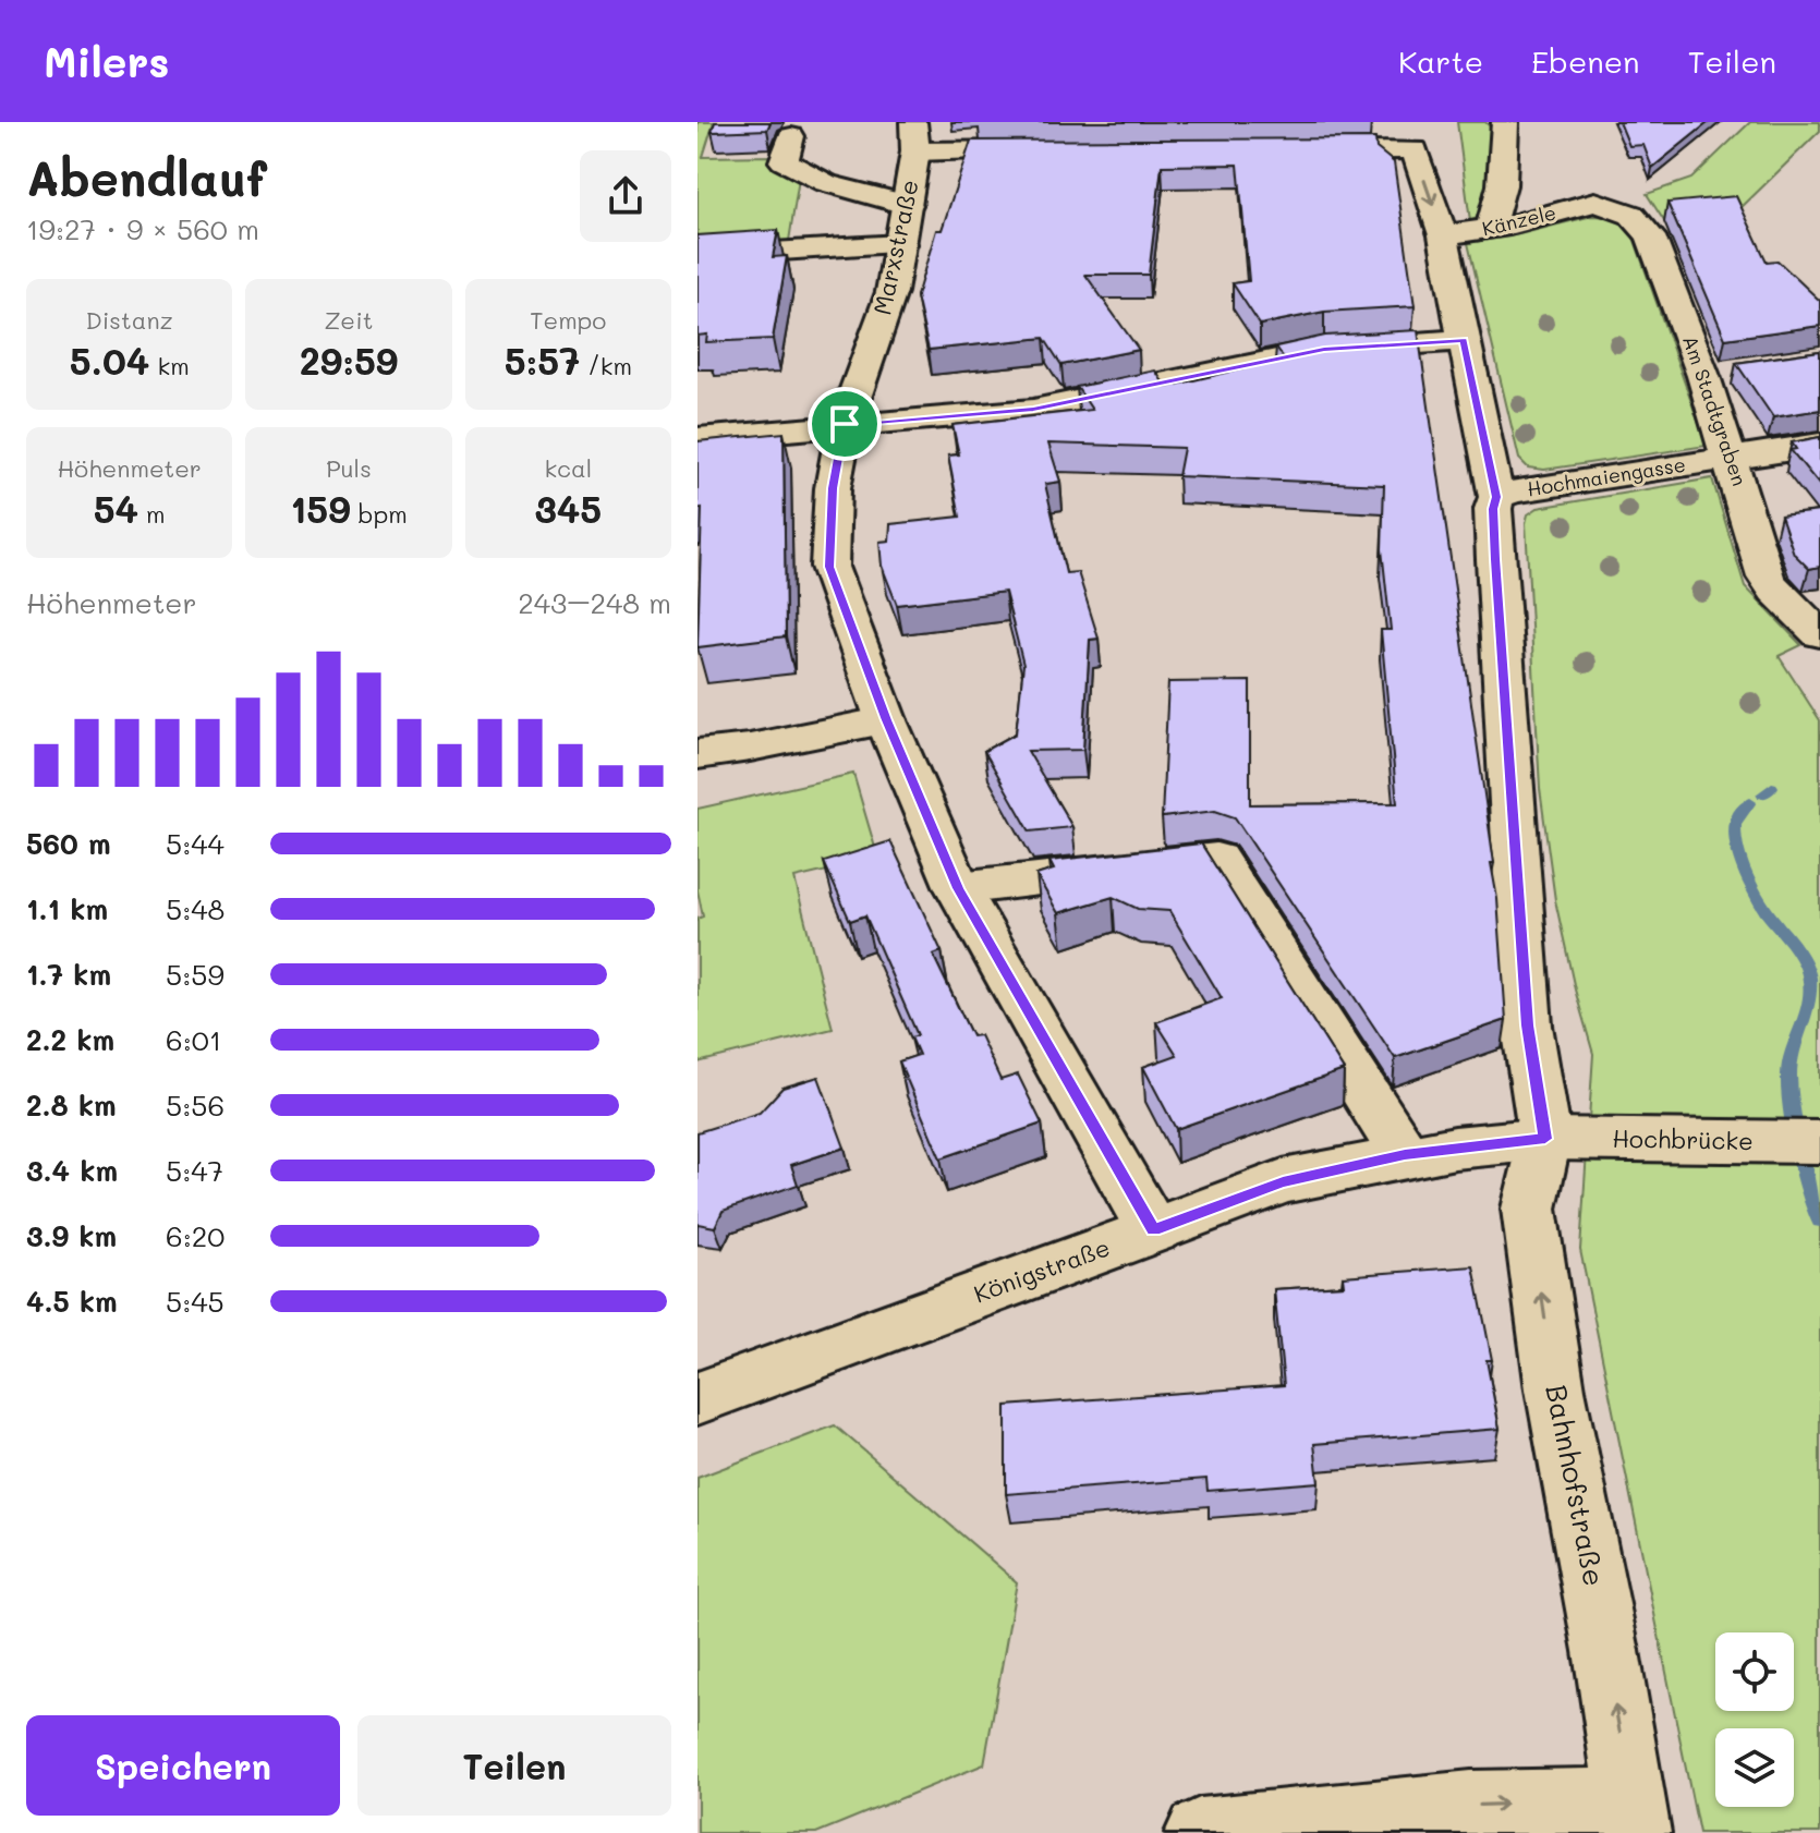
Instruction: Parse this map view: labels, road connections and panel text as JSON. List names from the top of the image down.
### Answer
{
  "streets": {
    "street": [
      "Känzele",
      "Marxstraße",
      "Am Stadtgraben",
      "Hochmaiengasse",
      "Hochbrücke",
      "Königstraße",
      "Bahnhofstraße"
    ]
  },
  "crossings": [
    ["Känzele", "Am Stadtgraben"],
    ["Marxstraße", "Königstraße"],
    ["Am Stadtgraben", "Hochmaiengasse"],
    ["Hochbrücke", "Königstraße"],
    ["Hochbrücke", "Bahnhofstraße"],
    ["Königstraße", "Bahnhofstraße"]
  ],
  "one_way": ["Bahnhofstraße"],
  "page": {
    "header": "Milers",
    "nav": ["Karte", "Ebenen", "Teilen"],
    "heading": ["Abendlauf", "19:27 · 9 × 560 m"],
    "stats": [
      ["Distanz", "5.04 km"],
      ["Zeit", "29:59"],
      ["Tempo", "5:57 /km"],
      ["Höhenmeter", "54 m"],
      ["Puls", "159 bpm"],
      ["kcal", "345"]
    ],
    "chart": ["Höhenmeter", "243–248 m"],
    "list": [
      {
        "name": "560 m",
        "note": "5:44"
      },
      {
        "name": "1.1 km",
        "note": "5:48"
      },
      {
        "name": "1.7 km",
        "note": "5:59"
      },
      {
        "name": "2.2 km",
        "note": "6:01"
      },
      {
        "name": "2.8 km",
        "note": "5:56"
      },
      {
        "name": "3.4 km",
        "note": "5:47"
      },
      {
        "name": "3.9 km",
        "note": "6:20"
      },
      {
        "name": "4.5 km",
        "note": "5:45"
      }
    ],
    "buttons": ["Speichern", "Teilen"]
  }
}
